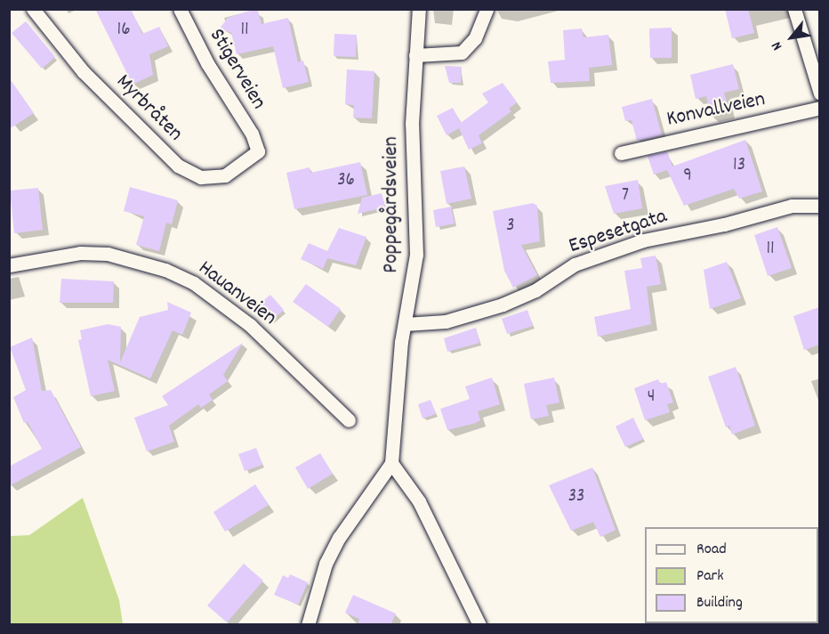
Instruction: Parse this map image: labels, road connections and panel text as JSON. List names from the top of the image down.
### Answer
{
  "streets": {
    "street": [
      "Stigerveien",
      "Myrbråten",
      "Konvallveien",
      "Poppegårdsveien",
      "Espesetgata",
      "Hauanveien"
    ]
  },
  "crossings": [
    ["Stigerveien", "Myrbråten"],
    ["Poppegårdsveien", "Espesetgata"]
  ],
  "house_numbers": [
    "16",
    "11",
    "13",
    "9",
    "36",
    "7",
    "3",
    "11",
    "4",
    "33"
  ],
  "legend": ["Road", "Park", "Building"],
  "north": "bottom left"
}
